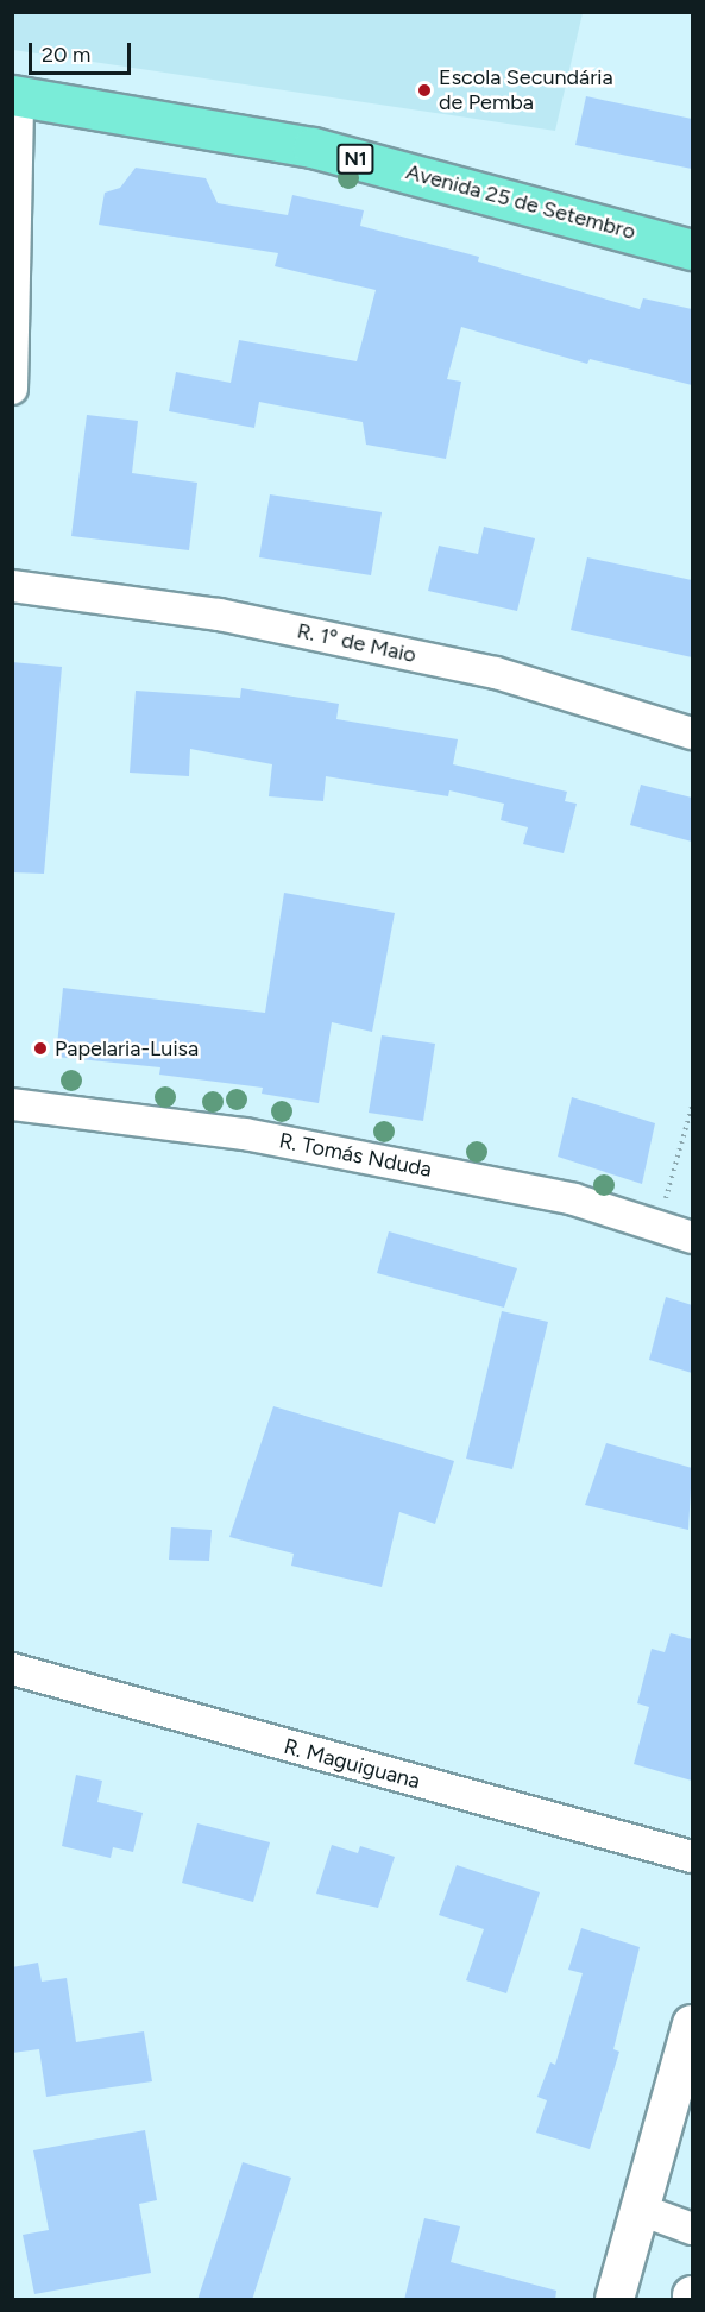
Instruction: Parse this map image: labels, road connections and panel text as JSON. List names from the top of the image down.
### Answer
{
  "streets": {
    "highway": ["N1", "Avenida 25 de Setembro"],
    "street": ["R. 1º de Maio", "R. Tomás Nduda", "R. Maguiguana"]
  },
  "places": ["Escola Secundária de Pemba", "Papelaria-Luisa"],
  "scale_bar": "20 m"
}
